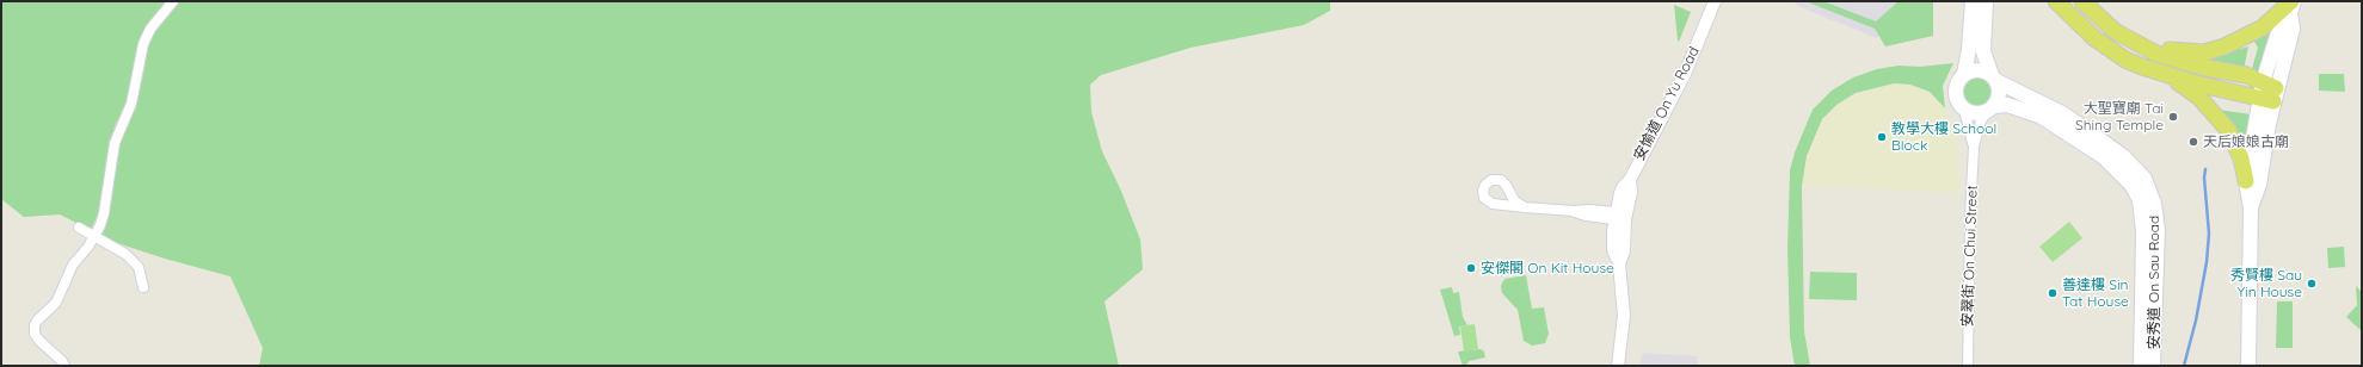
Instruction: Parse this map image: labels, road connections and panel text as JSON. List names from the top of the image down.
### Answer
{
  "streets": {
    "main road": ["安秀道 On Sau Road"],
    "street": ["安愉道 On Yu Road", "安翠街 On Chui Street"]
  },
  "crossings": [
    ["安翠街 On Chui Street", "安秀道 On Sau Road"]
  ],
  "places": [
    "大聖寶廟 Tai Shing Temple",
    "教學大樓 School Block",
    "天后娘娘古廟",
    "安傑閣 On Kit House",
    "秀賢樓 Sau Yin House",
    "善達樓 Sin Tat House"
  ]
}
